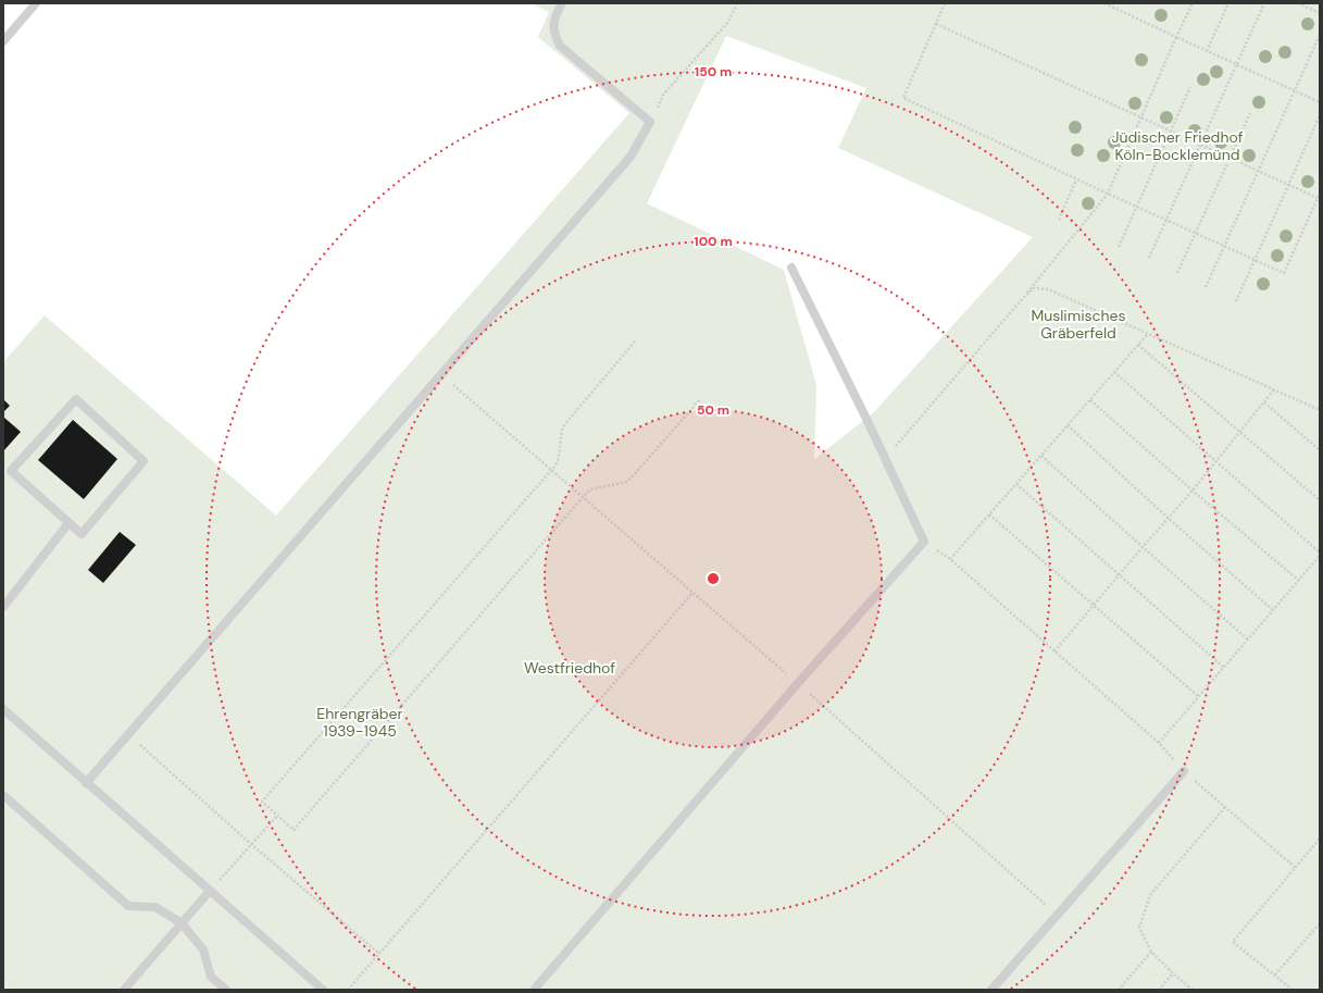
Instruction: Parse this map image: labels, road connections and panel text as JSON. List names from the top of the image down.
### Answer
{
  "parks": [
    "Jüdischer Friedhof Köln-Bocklemünd",
    "Muslimisches Gräberfeld",
    "Westfriedhof",
    "Ehrengräber 1939-1945"
  ],
  "rings": ["150 m", "100 m", "50 m"]
}
